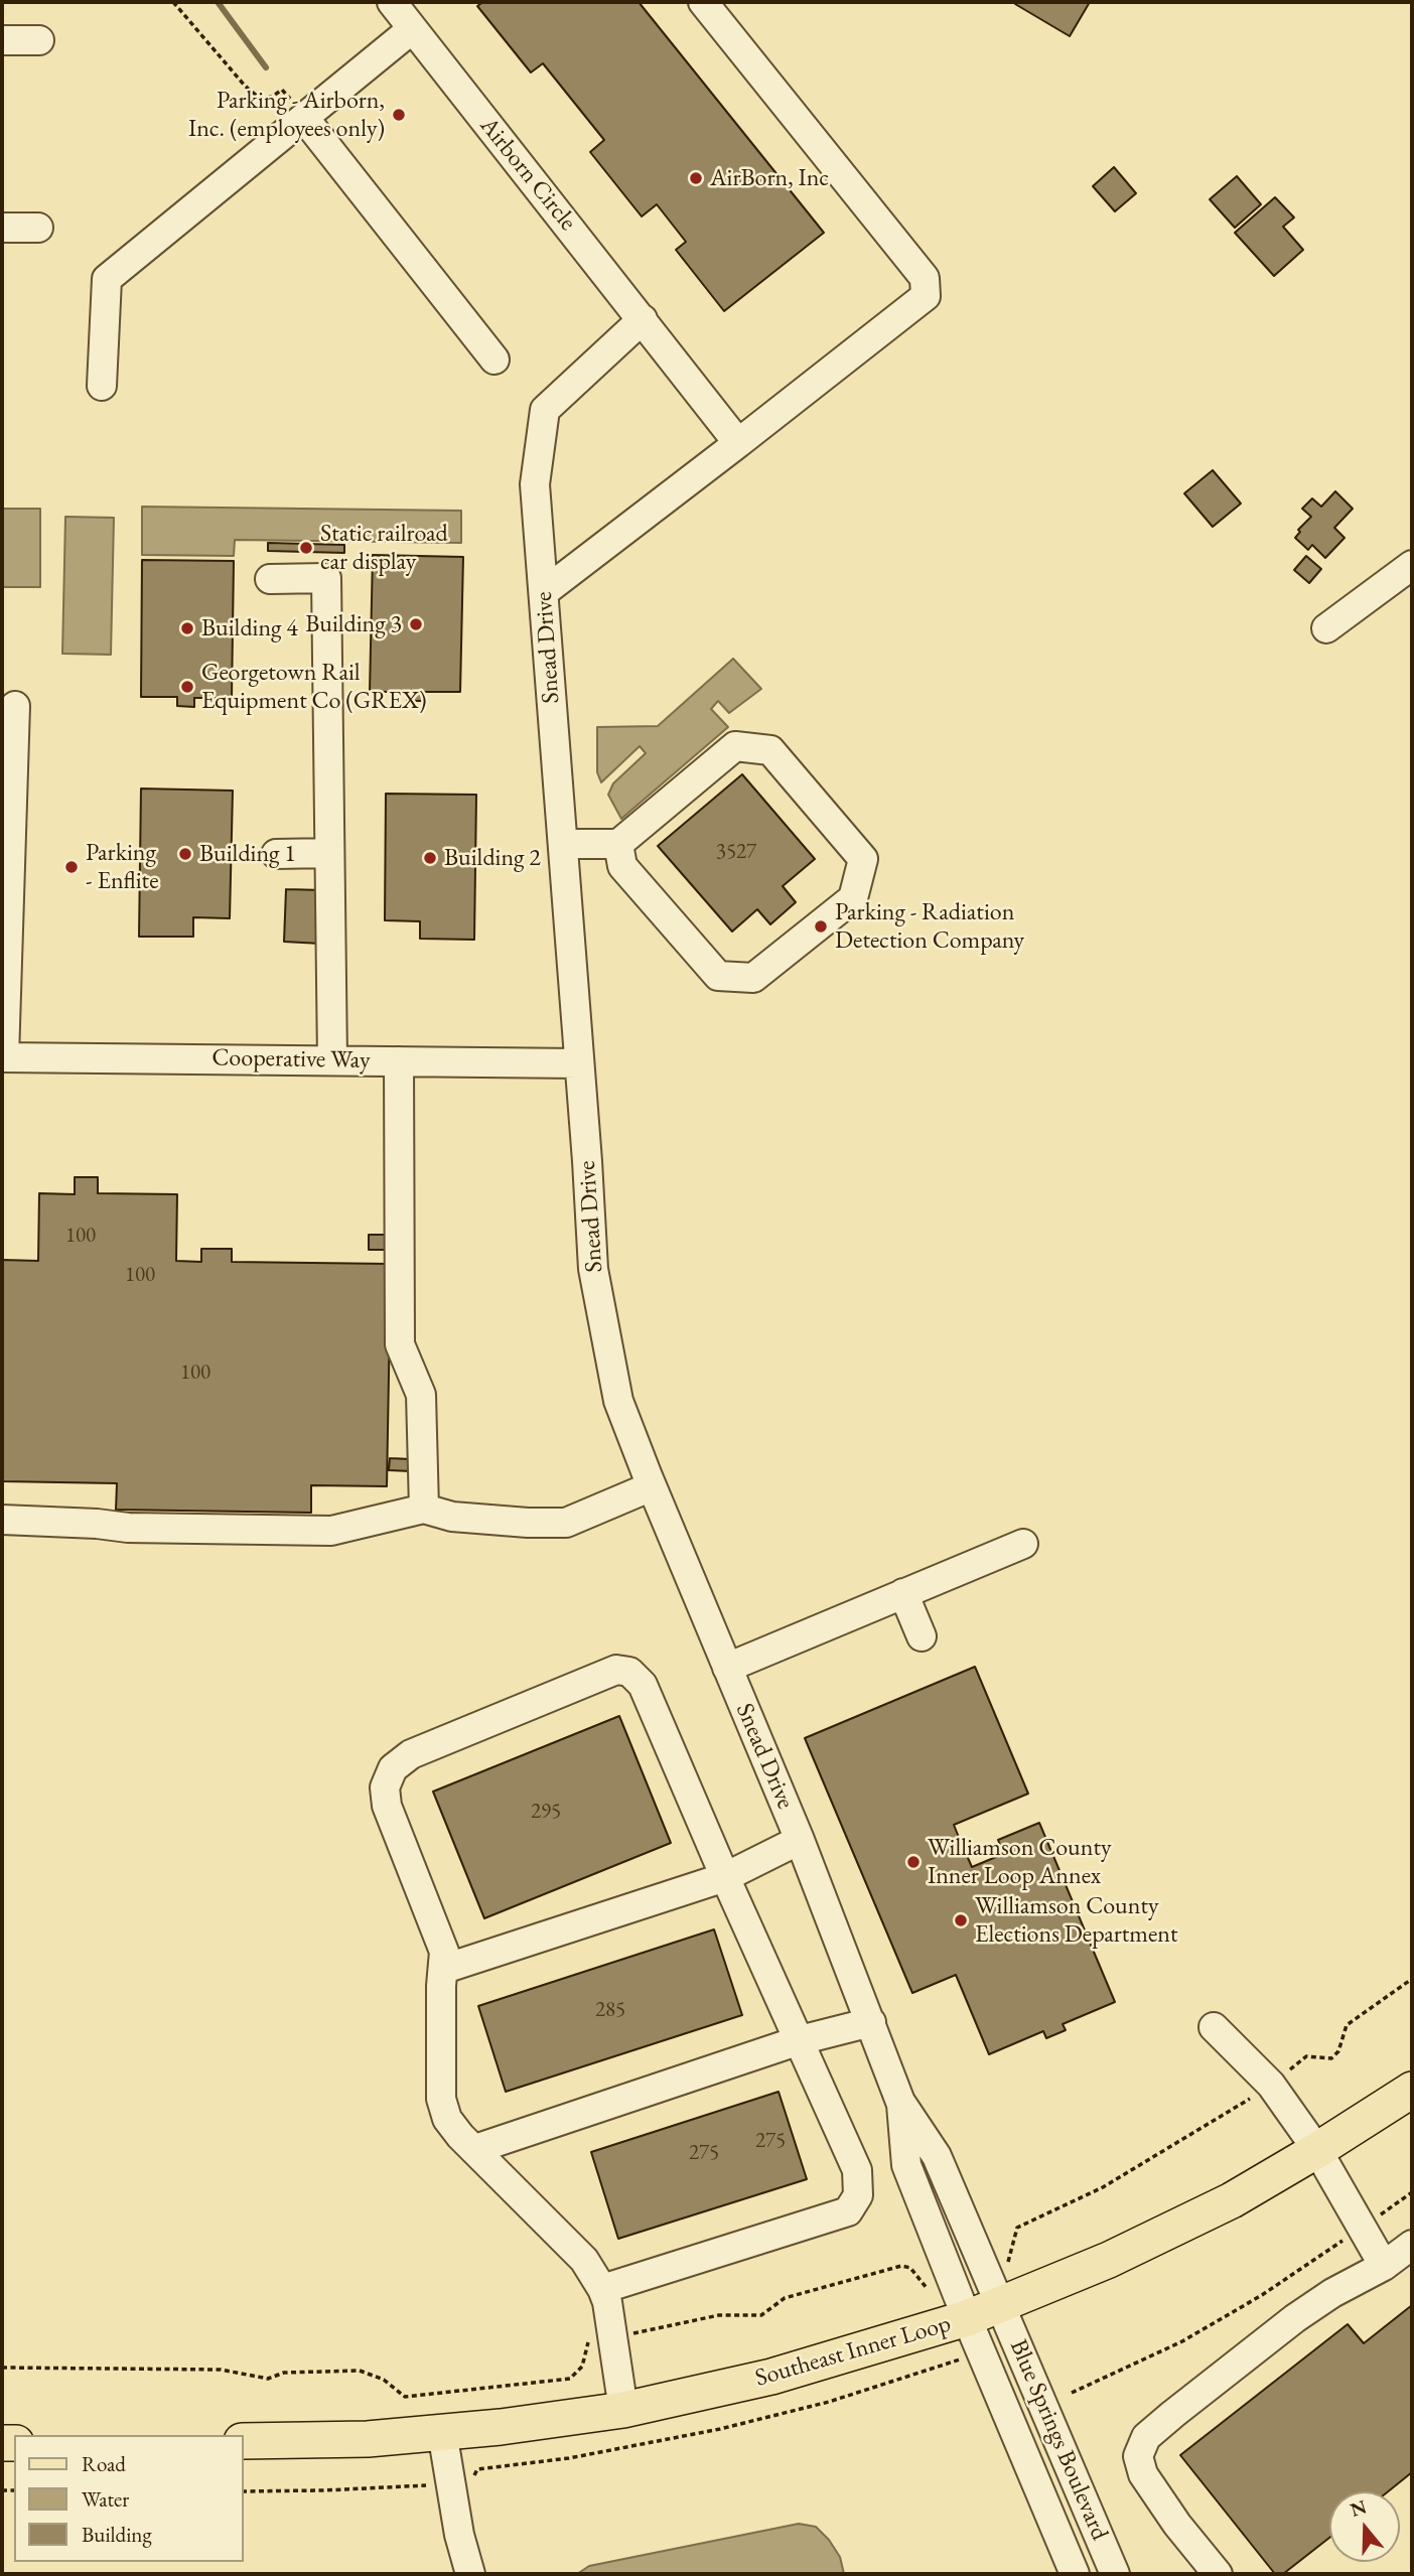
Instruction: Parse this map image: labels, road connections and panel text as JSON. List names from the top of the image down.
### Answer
{
  "streets": {
    "main road": ["Southeast Inner Loop"],
    "street": [
      "Airborn Circle",
      "Snead Drive",
      "Cooperative Way",
      "Blue Springs Boulevard"
    ]
  },
  "crossings": [
    ["Airborn Circle", "Snead Drive"],
    ["Snead Drive", "Cooperative Way"],
    ["Snead Drive", "Southeast Inner Loop"],
    ["Snead Drive", "Blue Springs Boulevard"],
    ["Southeast Inner Loop", "Blue Springs Boulevard"]
  ],
  "places": [
    "Parking - Airborn, Inc. (employees only)",
    "AirBorn, Inc",
    "Static railroad car display",
    "Building 3",
    "Building 4",
    "Georgetown Rail Equipment Co (GREX)",
    "Building 1",
    "Building 2",
    "Parking - Enflite",
    "Parking - Radiation Detection Company",
    "Williamson County Inner Loop Annex",
    "Williamson County Elections Department"
  ],
  "house_numbers": [
    "3527",
    "100",
    "100",
    "100",
    "295",
    "285",
    "275",
    "275"
  ],
  "legend": ["Road", "Water", "Building"],
  "north": "top"
}
